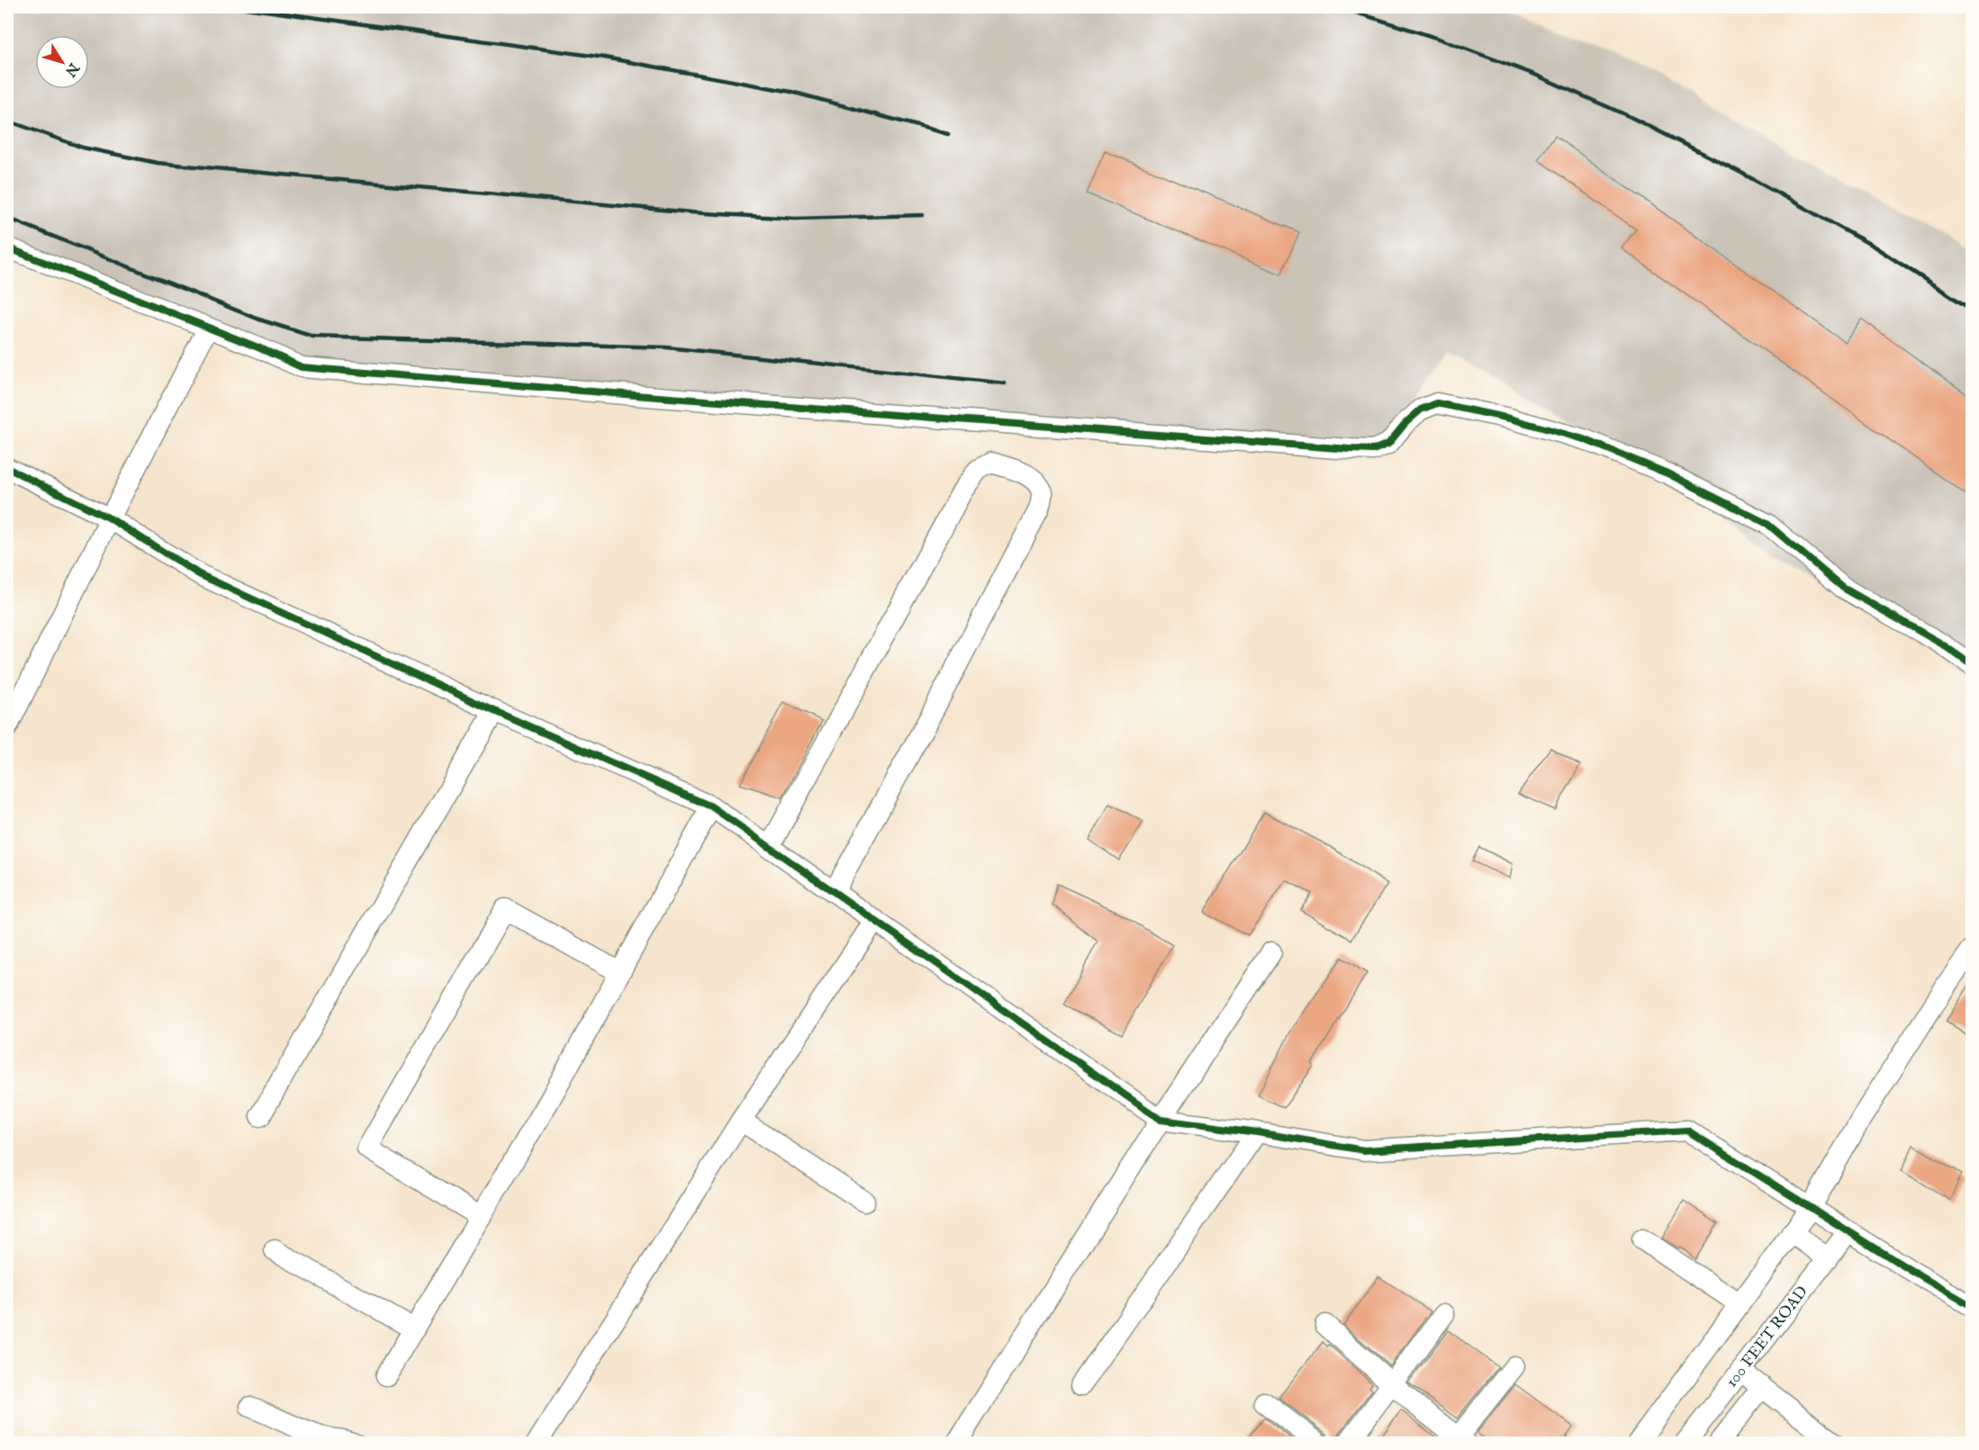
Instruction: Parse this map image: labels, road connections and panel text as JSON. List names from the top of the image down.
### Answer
{
  "streets": {
    "street": ["100 FEET ROAD"]
  },
  "north": "bottom right"
}
